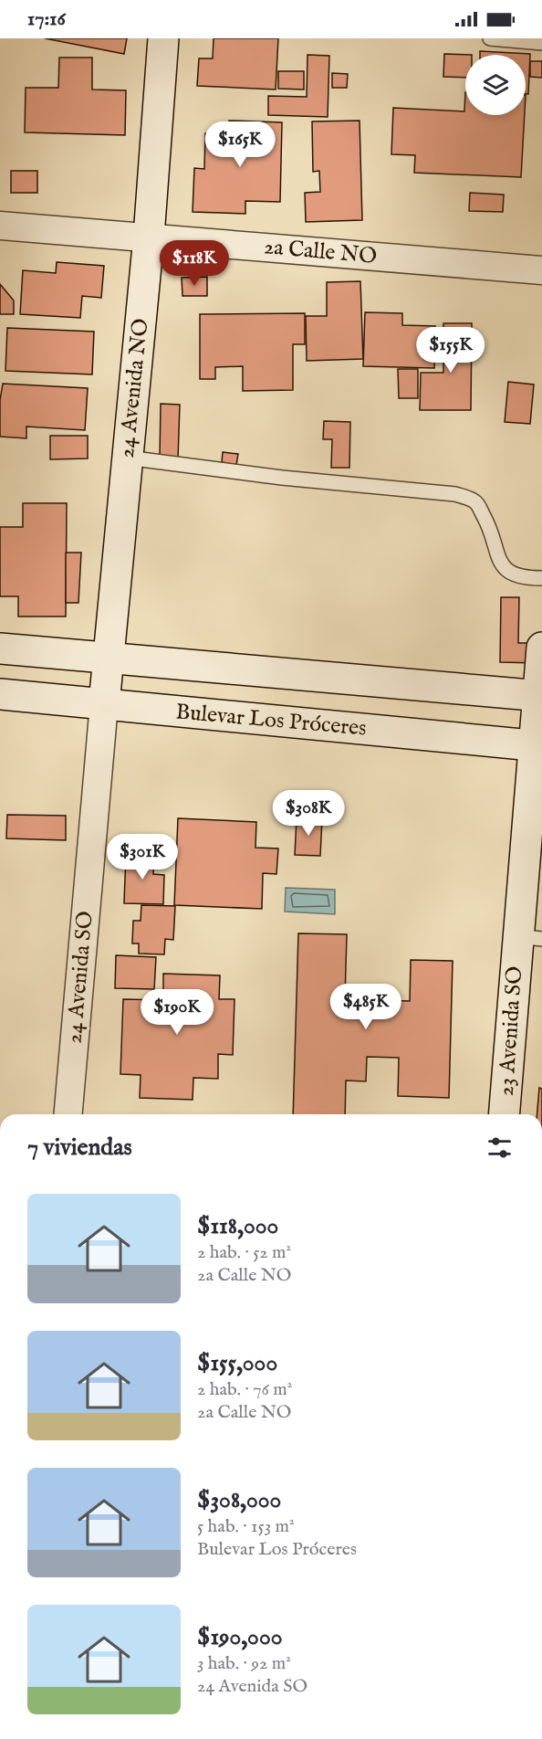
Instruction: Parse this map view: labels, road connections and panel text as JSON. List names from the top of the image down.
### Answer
{
  "streets": {
    "street": [
      "2a Calle NO",
      "24 Avenida NO",
      "Bulevar Los Próceres",
      "24 Avenida SO",
      "23 Avenida SO"
    ]
  },
  "crossings": [
    ["2a Calle NO", "24 Avenida NO"],
    ["24 Avenida NO", "Bulevar Los Próceres"],
    ["24 Avenida NO", "24 Avenida SO"],
    ["Bulevar Los Próceres", "24 Avenida SO"],
    ["Bulevar Los Próceres", "23 Avenida SO"]
  ],
  "page": {
    "status": "17:16",
    "price": [
      "$165K",
      "$118K",
      "$155K",
      "$308K",
      "$301K",
      "$485K",
      "$190K"
    ],
    "heading": "7 viviendas",
    "list": [
      {
        "name": "$118,000",
        "note": "2 hab. · 52 m² · 2a Calle NO"
      },
      {
        "name": "$155,000",
        "note": "2 hab. · 76 m² · 2a Calle NO"
      },
      {
        "name": "$308,000",
        "note": "5 hab. · 153 m² · Bulevar Los Próceres"
      },
      {
        "name": "$190,000",
        "note": "3 hab. · 92 m² · 24 Avenida SO"
      }
    ]
  }
}
